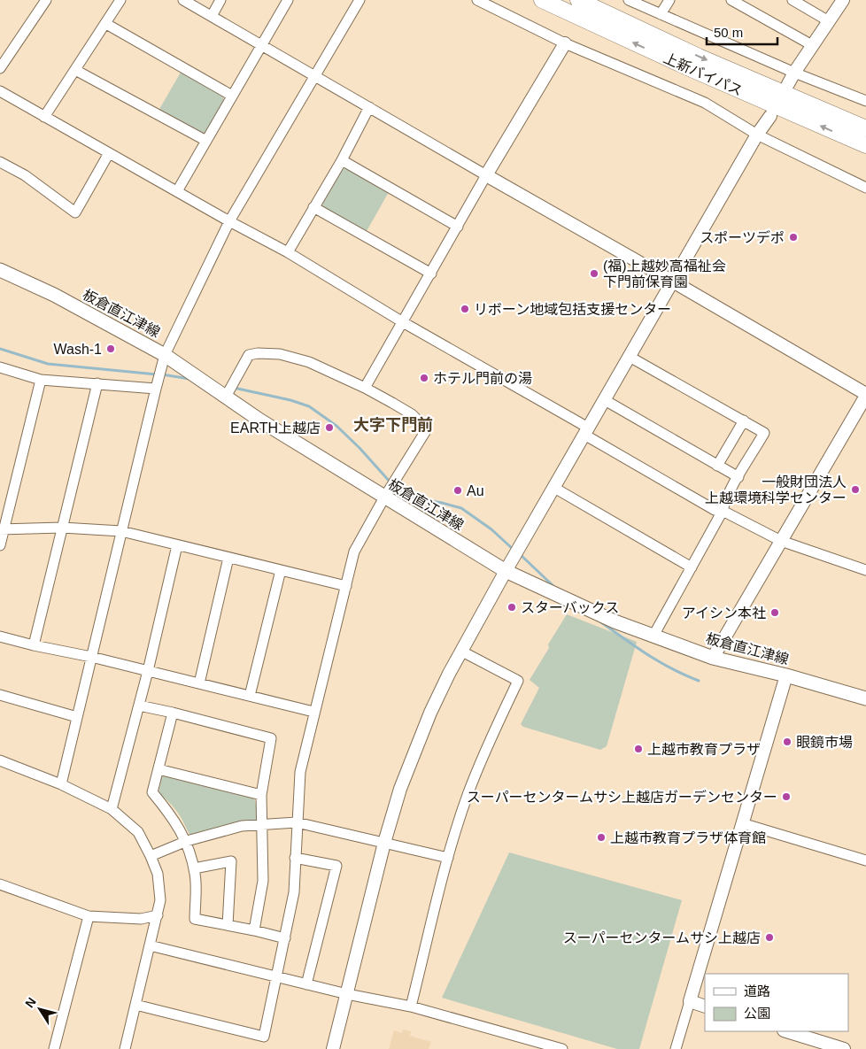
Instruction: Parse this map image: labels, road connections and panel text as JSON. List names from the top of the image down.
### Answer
{
  "streets": {
    "highway": ["上新バイパス"],
    "main road": ["板倉直江津線"]
  },
  "districts": ["大字下門前"],
  "places": [
    "スポーツデポ",
    "(福)上越妙高福祉会 下門前保育園",
    "リボーン地域包括支援センター",
    "Wash-1",
    "ホテル門前の湯",
    "EARTH上越店",
    "一般財団法人 上越環境科学センター",
    "Au",
    "スターバックス",
    "アイシン本社",
    "眼鏡市場",
    "上越市教育プラザ",
    "スーパーセンタームサシ上越店ガーデンセンター",
    "上越市教育プラザ体育館",
    "スーパーセンタームサシ上越店"
  ],
  "legend": ["道路", "公園"],
  "scale_bar": "50 m",
  "north": "top left"
}
